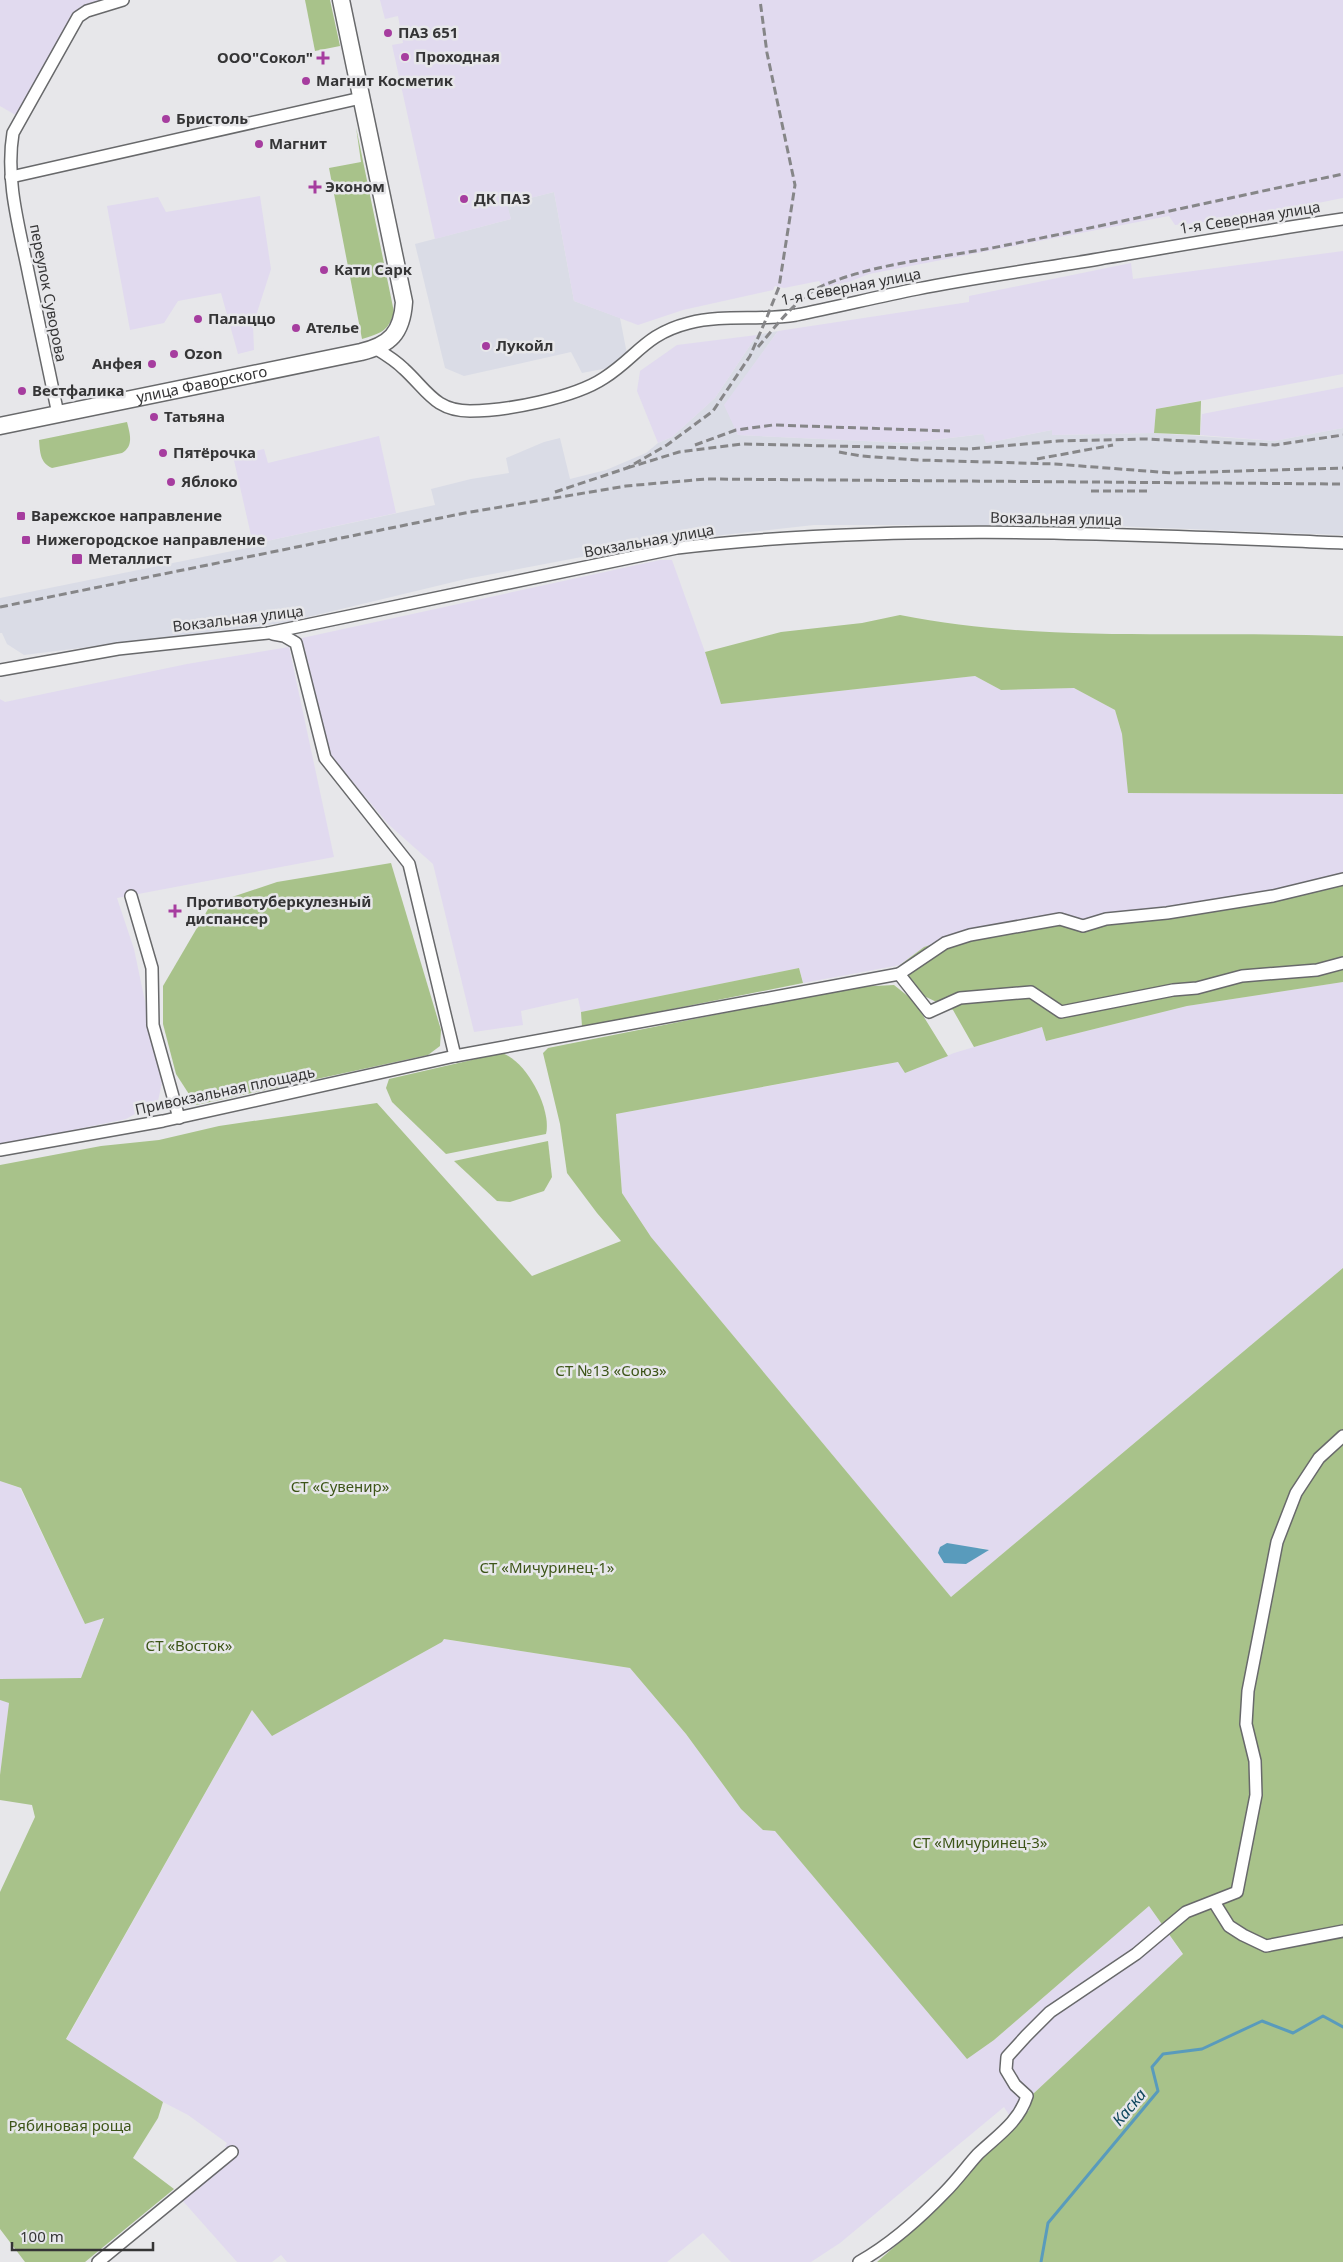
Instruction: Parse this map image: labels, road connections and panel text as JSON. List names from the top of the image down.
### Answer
{
  "streets": {
    "street": [
      "1-я Северная улица",
      "переулок Суворова",
      "улица Фаворского",
      "Вокзальная улица",
      "Привокзальная площадь"
    ]
  },
  "crossings": [
    ["1-я Северная улица", "улица Фаворского"],
    ["переулок Суворова", "улица Фаворского"]
  ],
  "water": ["Каска"],
  "parks": [
    "СТ №13 «Союз»",
    "СТ «Сувенир»",
    "СТ «Мичуринец-1»",
    "СТ «Восток»",
    "СТ «Мичуринец-3»",
    "Рябиновая роща"
  ],
  "places": {
    "other": [
      "ПАЗ 651",
      "Проходная",
      "Магнит Косметик",
      "Бристоль",
      "Магнит",
      "ДК ПАЗ",
      "Кати Сарк",
      "Палаццо",
      "Ателье",
      "Лукойл",
      "Ozon",
      "Анфея",
      "Вестфалика",
      "Татьяна",
      "Пятёрочка",
      "Яблоко"
    ],
    "health": ["ООО\"Сокол\"", "Эконом", "Противотуберкулезный диспансер"],
    "transit": ["Варежское направление", "Нижегородское направление", "Металлист"]
  },
  "scale_bar": "100 m"
}
